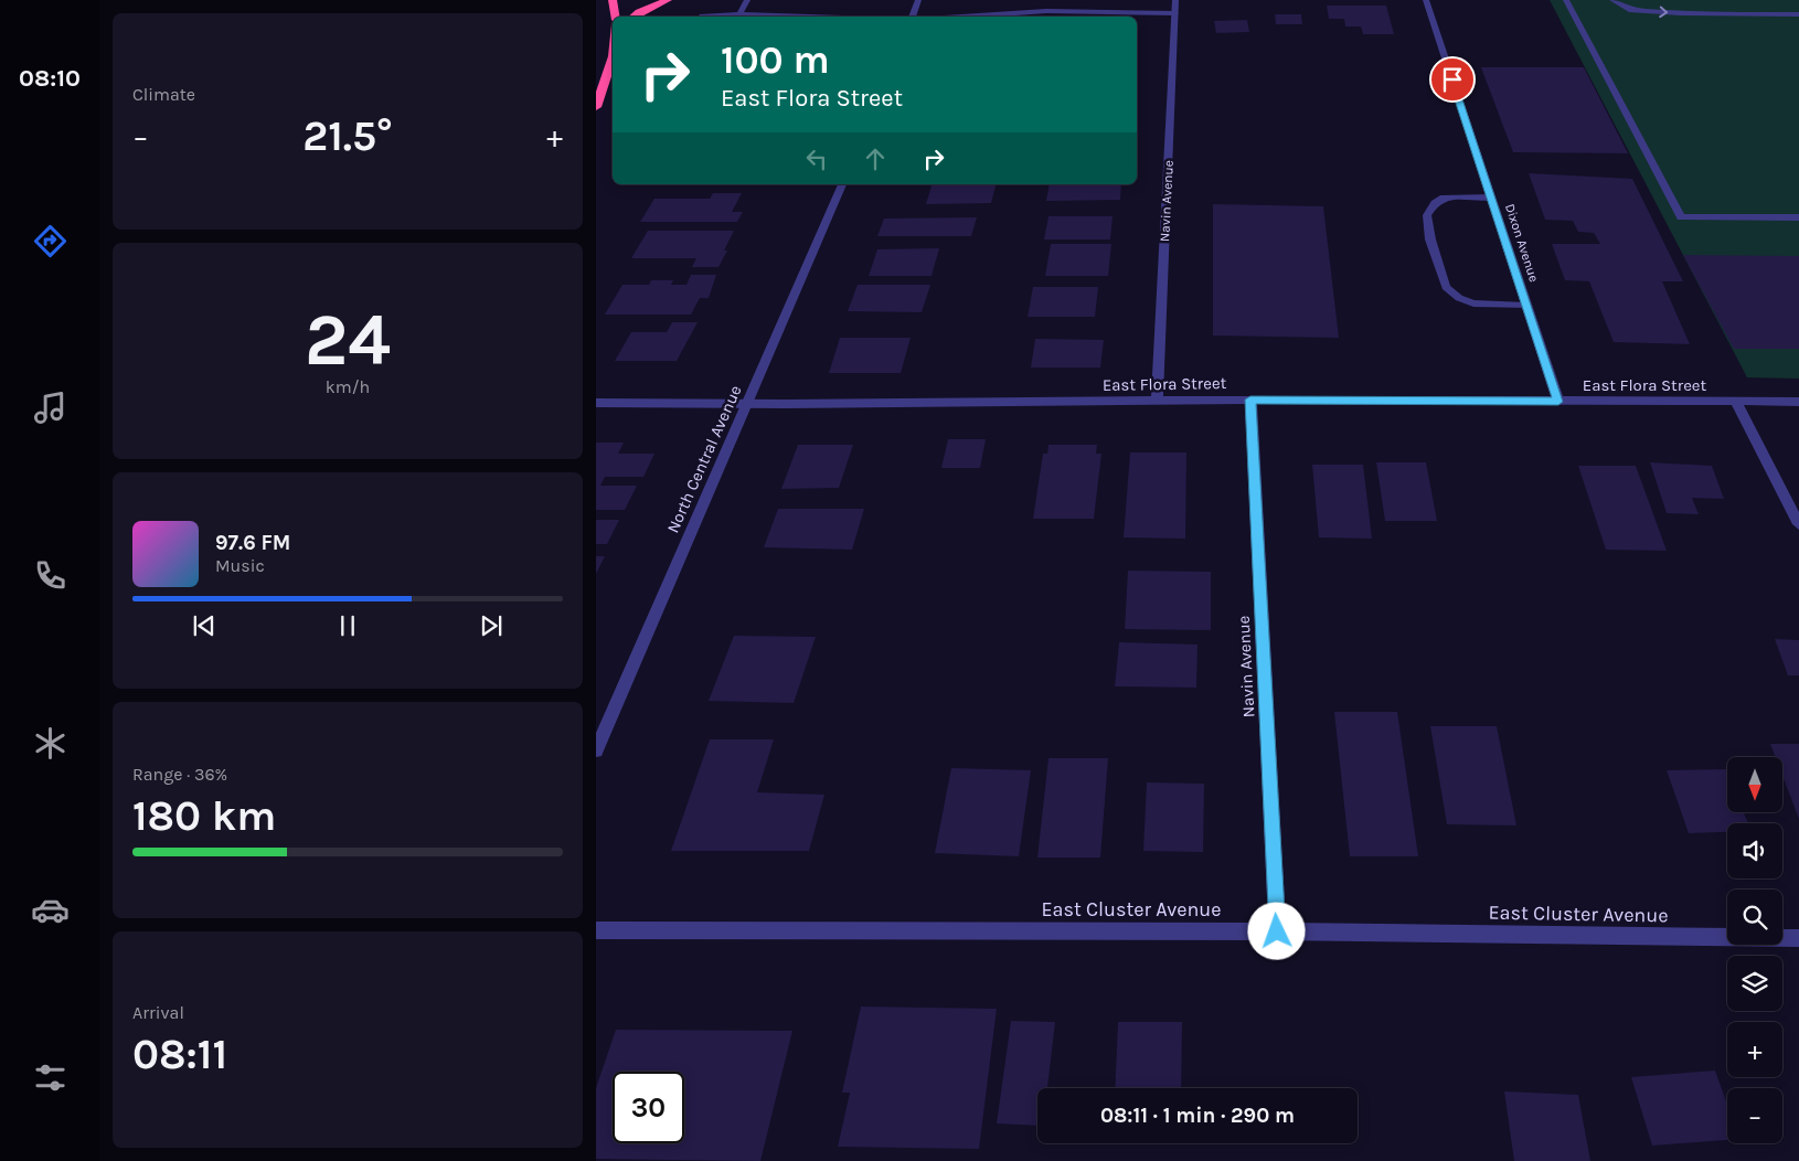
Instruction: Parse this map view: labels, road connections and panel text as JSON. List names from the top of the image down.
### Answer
{
  "streets": {
    "street": [
      "Navin Avenue",
      "Dixon Avenue",
      "East Flora Street",
      "North Central Avenue",
      "East Cluster Avenue"
    ]
  },
  "crossings": [
    ["Navin Avenue", "East Flora Street"],
    ["Navin Avenue", "East Cluster Avenue"],
    ["Dixon Avenue", "East Flora Street"],
    ["East Flora Street", "North Central Avenue"]
  ],
  "north": "bottom",
  "page": {
    "tabs": "08:10",
    "tile": [
      "Climate",
      ["24", "km/h"],
      ["Range · 36%", "180 km"],
      ["Arrival", "08:11"]
    ],
    "turn": ["100 m", "East Flora Street"],
    "heat": ["−", "21.5°", "+"],
    "song": ["97.6 FM", "Music"],
    "map_buttons": ["+", "−"],
    "limit": "30",
    "trip": "08:11 · 1 min · 290 m"
  }
}
